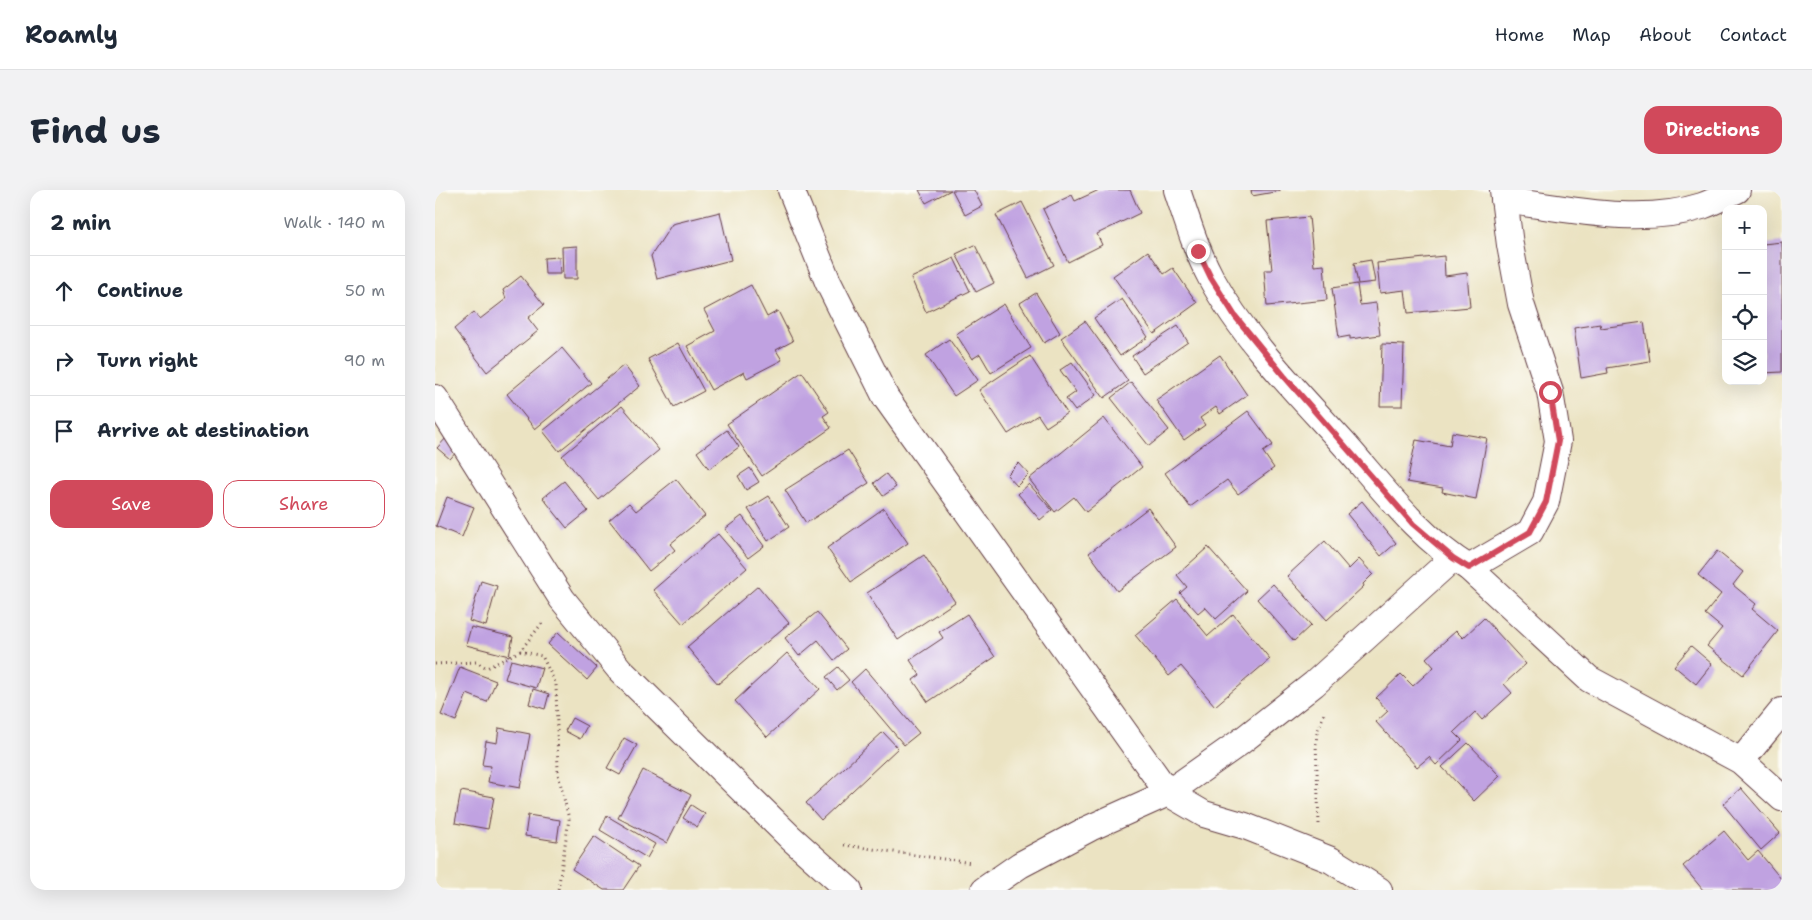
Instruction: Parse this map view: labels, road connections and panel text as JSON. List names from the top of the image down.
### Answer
{
  "page": {
    "header": "Roamly",
    "nav": [
      "Home",
      "Map",
      "About",
      "Contact"
    ],
    "buttons": [
      "Directions",
      ["Save", "Share"]
    ],
    "title": "Find us",
    "heading": ["2 min", "Walk · 140 m"],
    "map_buttons": ["+", "−"],
    "list": [
      ["Continue", "50 m"],
      ["Turn right", "90 m"],
      "Arrive at destination"
    ]
  }
}
